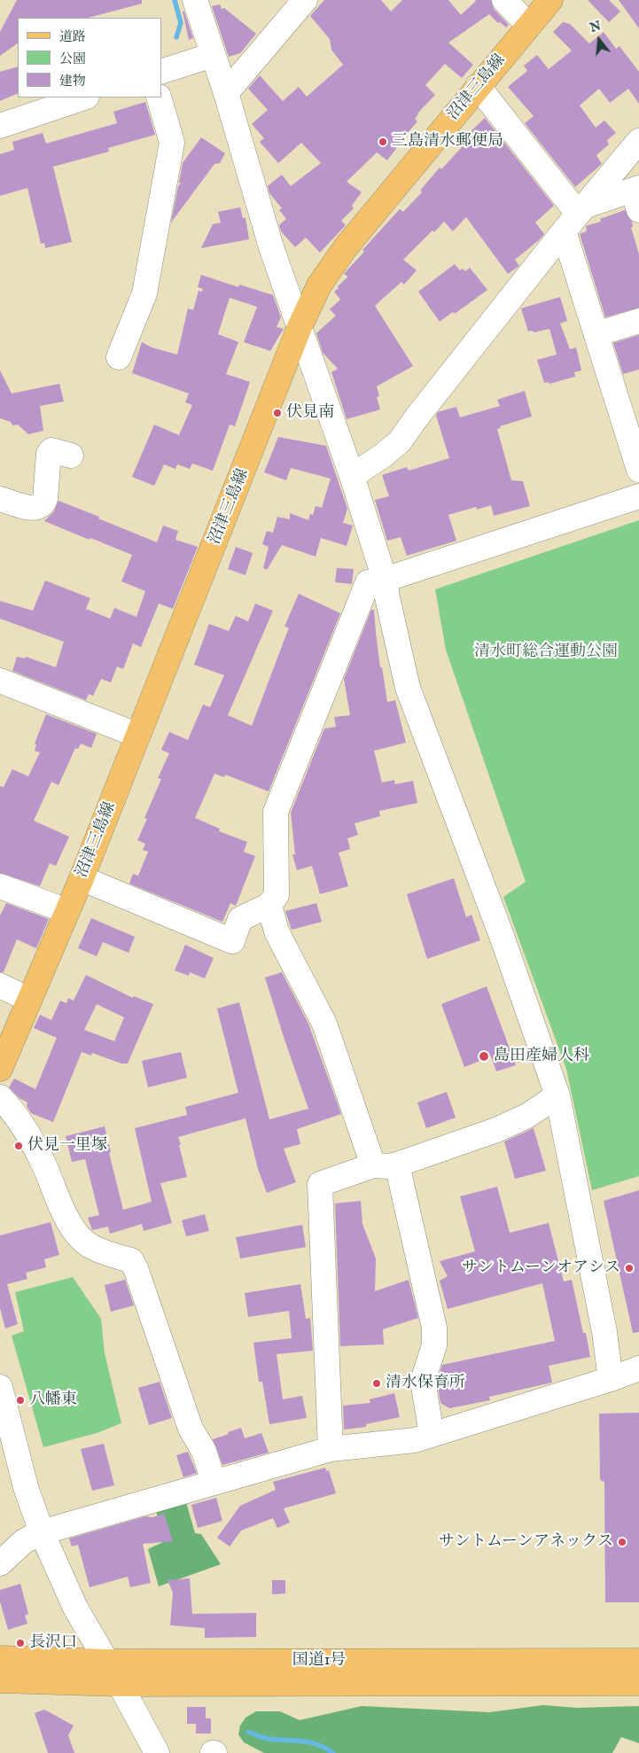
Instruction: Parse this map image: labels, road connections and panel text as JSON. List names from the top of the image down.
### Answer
{
  "streets": {
    "main road": ["沼津三島線", "国道1号"]
  },
  "parks": ["清水町総合運動公園"],
  "places": [
    "三島清水郵便局",
    "伏見南",
    "島田産婦人科",
    "伏見一里塚",
    "サントムーンオアシス",
    "清水保育所",
    "八幡東",
    "サントムーンアネックス",
    "長沢口"
  ],
  "legend": ["道路", "公園", "建物"],
  "north": "top"
}
